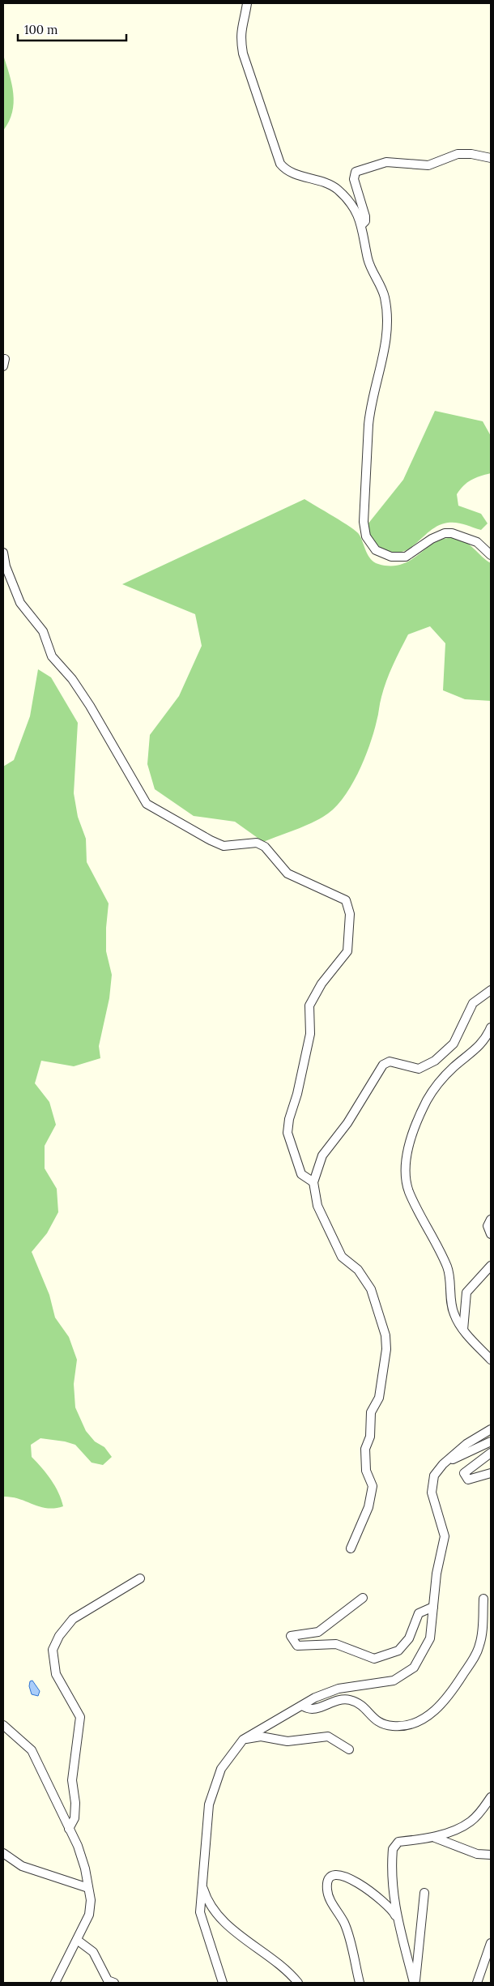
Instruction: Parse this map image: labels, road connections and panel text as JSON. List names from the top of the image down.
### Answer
{
  "scale_bar": "100 m"
}
